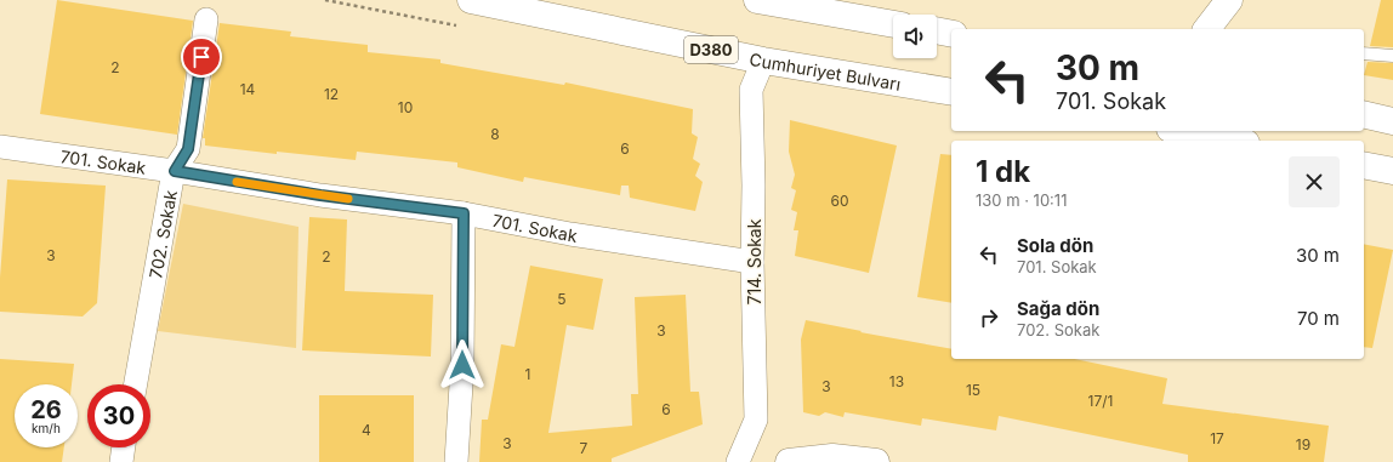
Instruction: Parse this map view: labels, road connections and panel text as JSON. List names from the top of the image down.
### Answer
{
  "streets": {
    "main road": ["D380", "Cumhuriyet Bulvarı"],
    "street": ["701. Sokak", "702. Sokak", "714. Sokak"]
  },
  "crossings": [
    ["Cumhuriyet Bulvarı", "714. Sokak"],
    ["701. Sokak", "702. Sokak"],
    ["701. Sokak", "714. Sokak"]
  ],
  "house_numbers": [
    "2",
    "14",
    "12",
    "10",
    "8",
    "6",
    "60",
    "3",
    "2",
    "5",
    "3",
    "1",
    "13",
    "3",
    "15",
    "17/1",
    "6",
    "4",
    "17",
    "3",
    "19",
    "7"
  ],
  "page": {
    "turn": ["30 m", "701. Sokak"],
    "heading": ["1 dk", "130 m · 10:11"],
    "list": [
      {
        "name": "Sola dön",
        "note": "701. Sokak",
        "value": "30 m"
      },
      {
        "name": "Sağa dön",
        "note": "702. Sokak",
        "value": "70 m"
      }
    ],
    "speed": "26 km/h",
    "limit": "30"
  }
}
